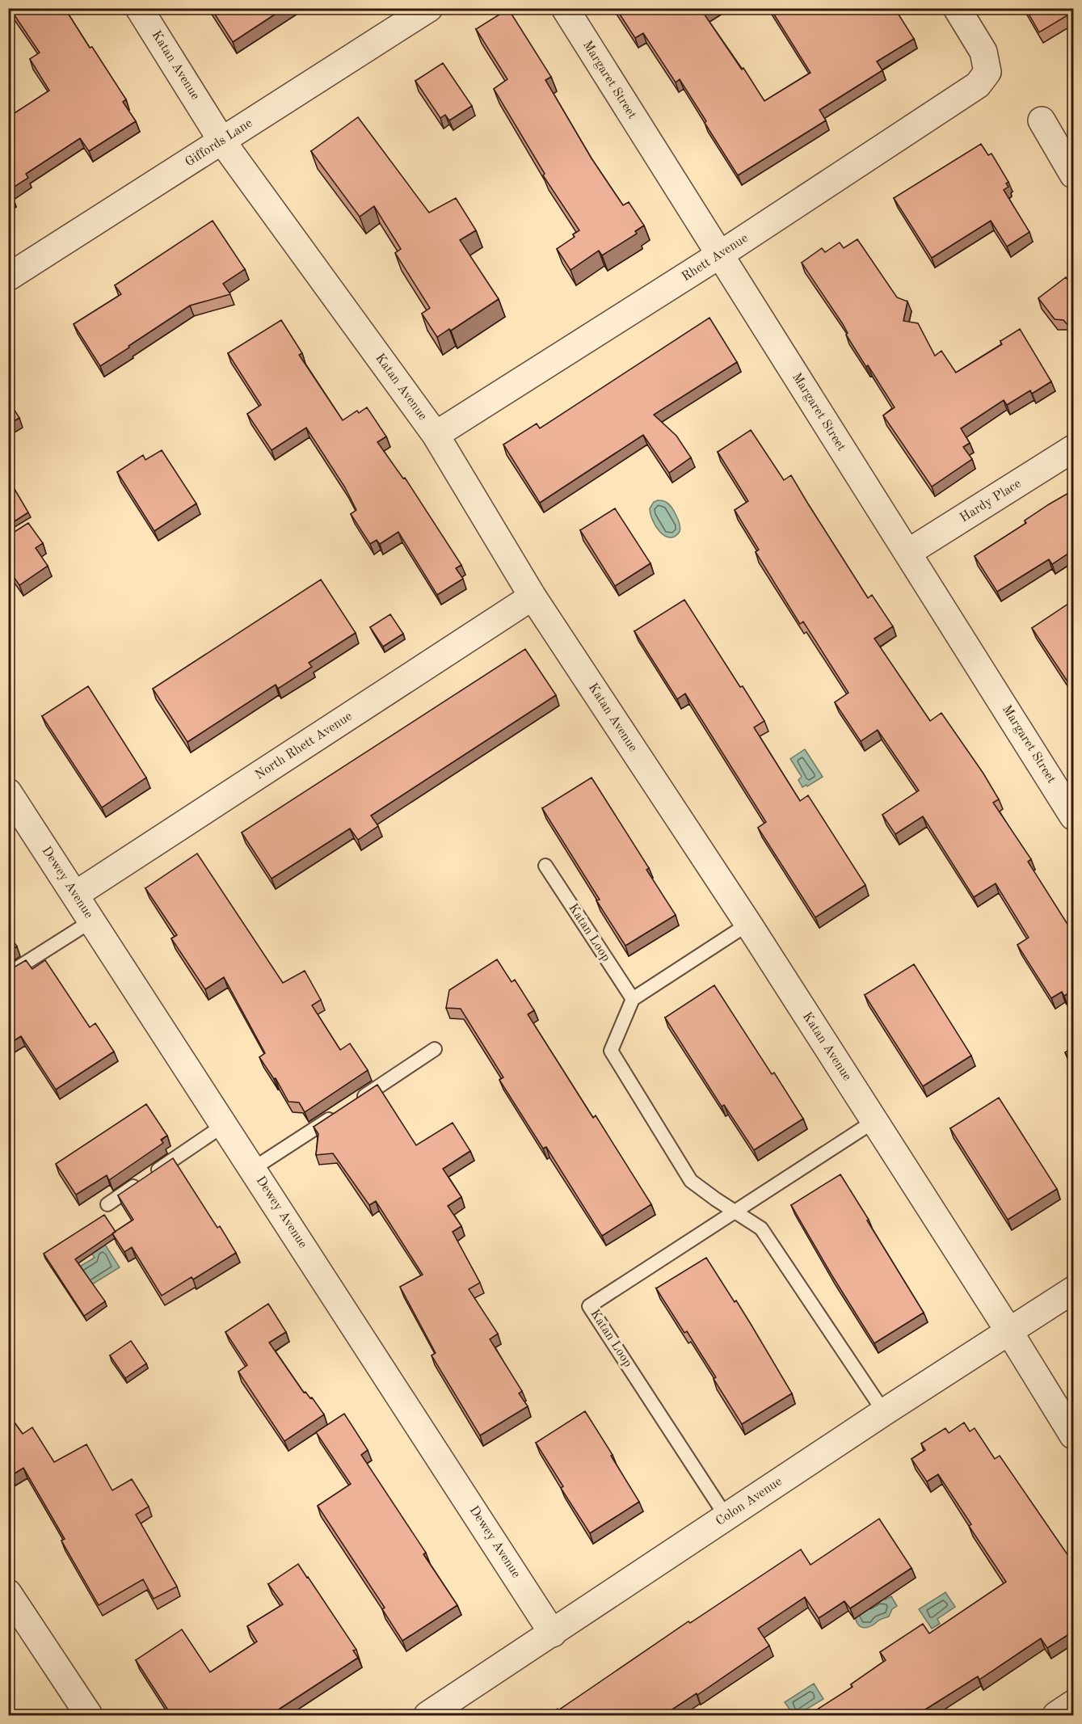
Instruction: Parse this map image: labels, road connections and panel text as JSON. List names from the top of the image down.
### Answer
{
  "streets": {
    "street": [
      "Katan Avenue",
      "Margaret Street",
      "Giffords Lane",
      "Rhett Avenue",
      "Hardy Place",
      "North Rhett Avenue",
      "Dewey Avenue",
      "Colon Avenue"
    ],
    "lane": ["Katan Loop"]
  },
  "crossings": [
    ["Katan Avenue", "Giffords Lane"],
    ["Katan Avenue", "Rhett Avenue"],
    ["Katan Avenue", "North Rhett Avenue"],
    ["Katan Avenue", "Katan Loop"],
    ["Katan Avenue", "Colon Avenue"],
    ["Margaret Street", "Rhett Avenue"],
    ["Margaret Street", "Hardy Place"],
    ["North Rhett Avenue", "Dewey Avenue"],
    ["Dewey Avenue", "Colon Avenue"],
    ["Katan Loop", "Colon Avenue"]
  ]
}
